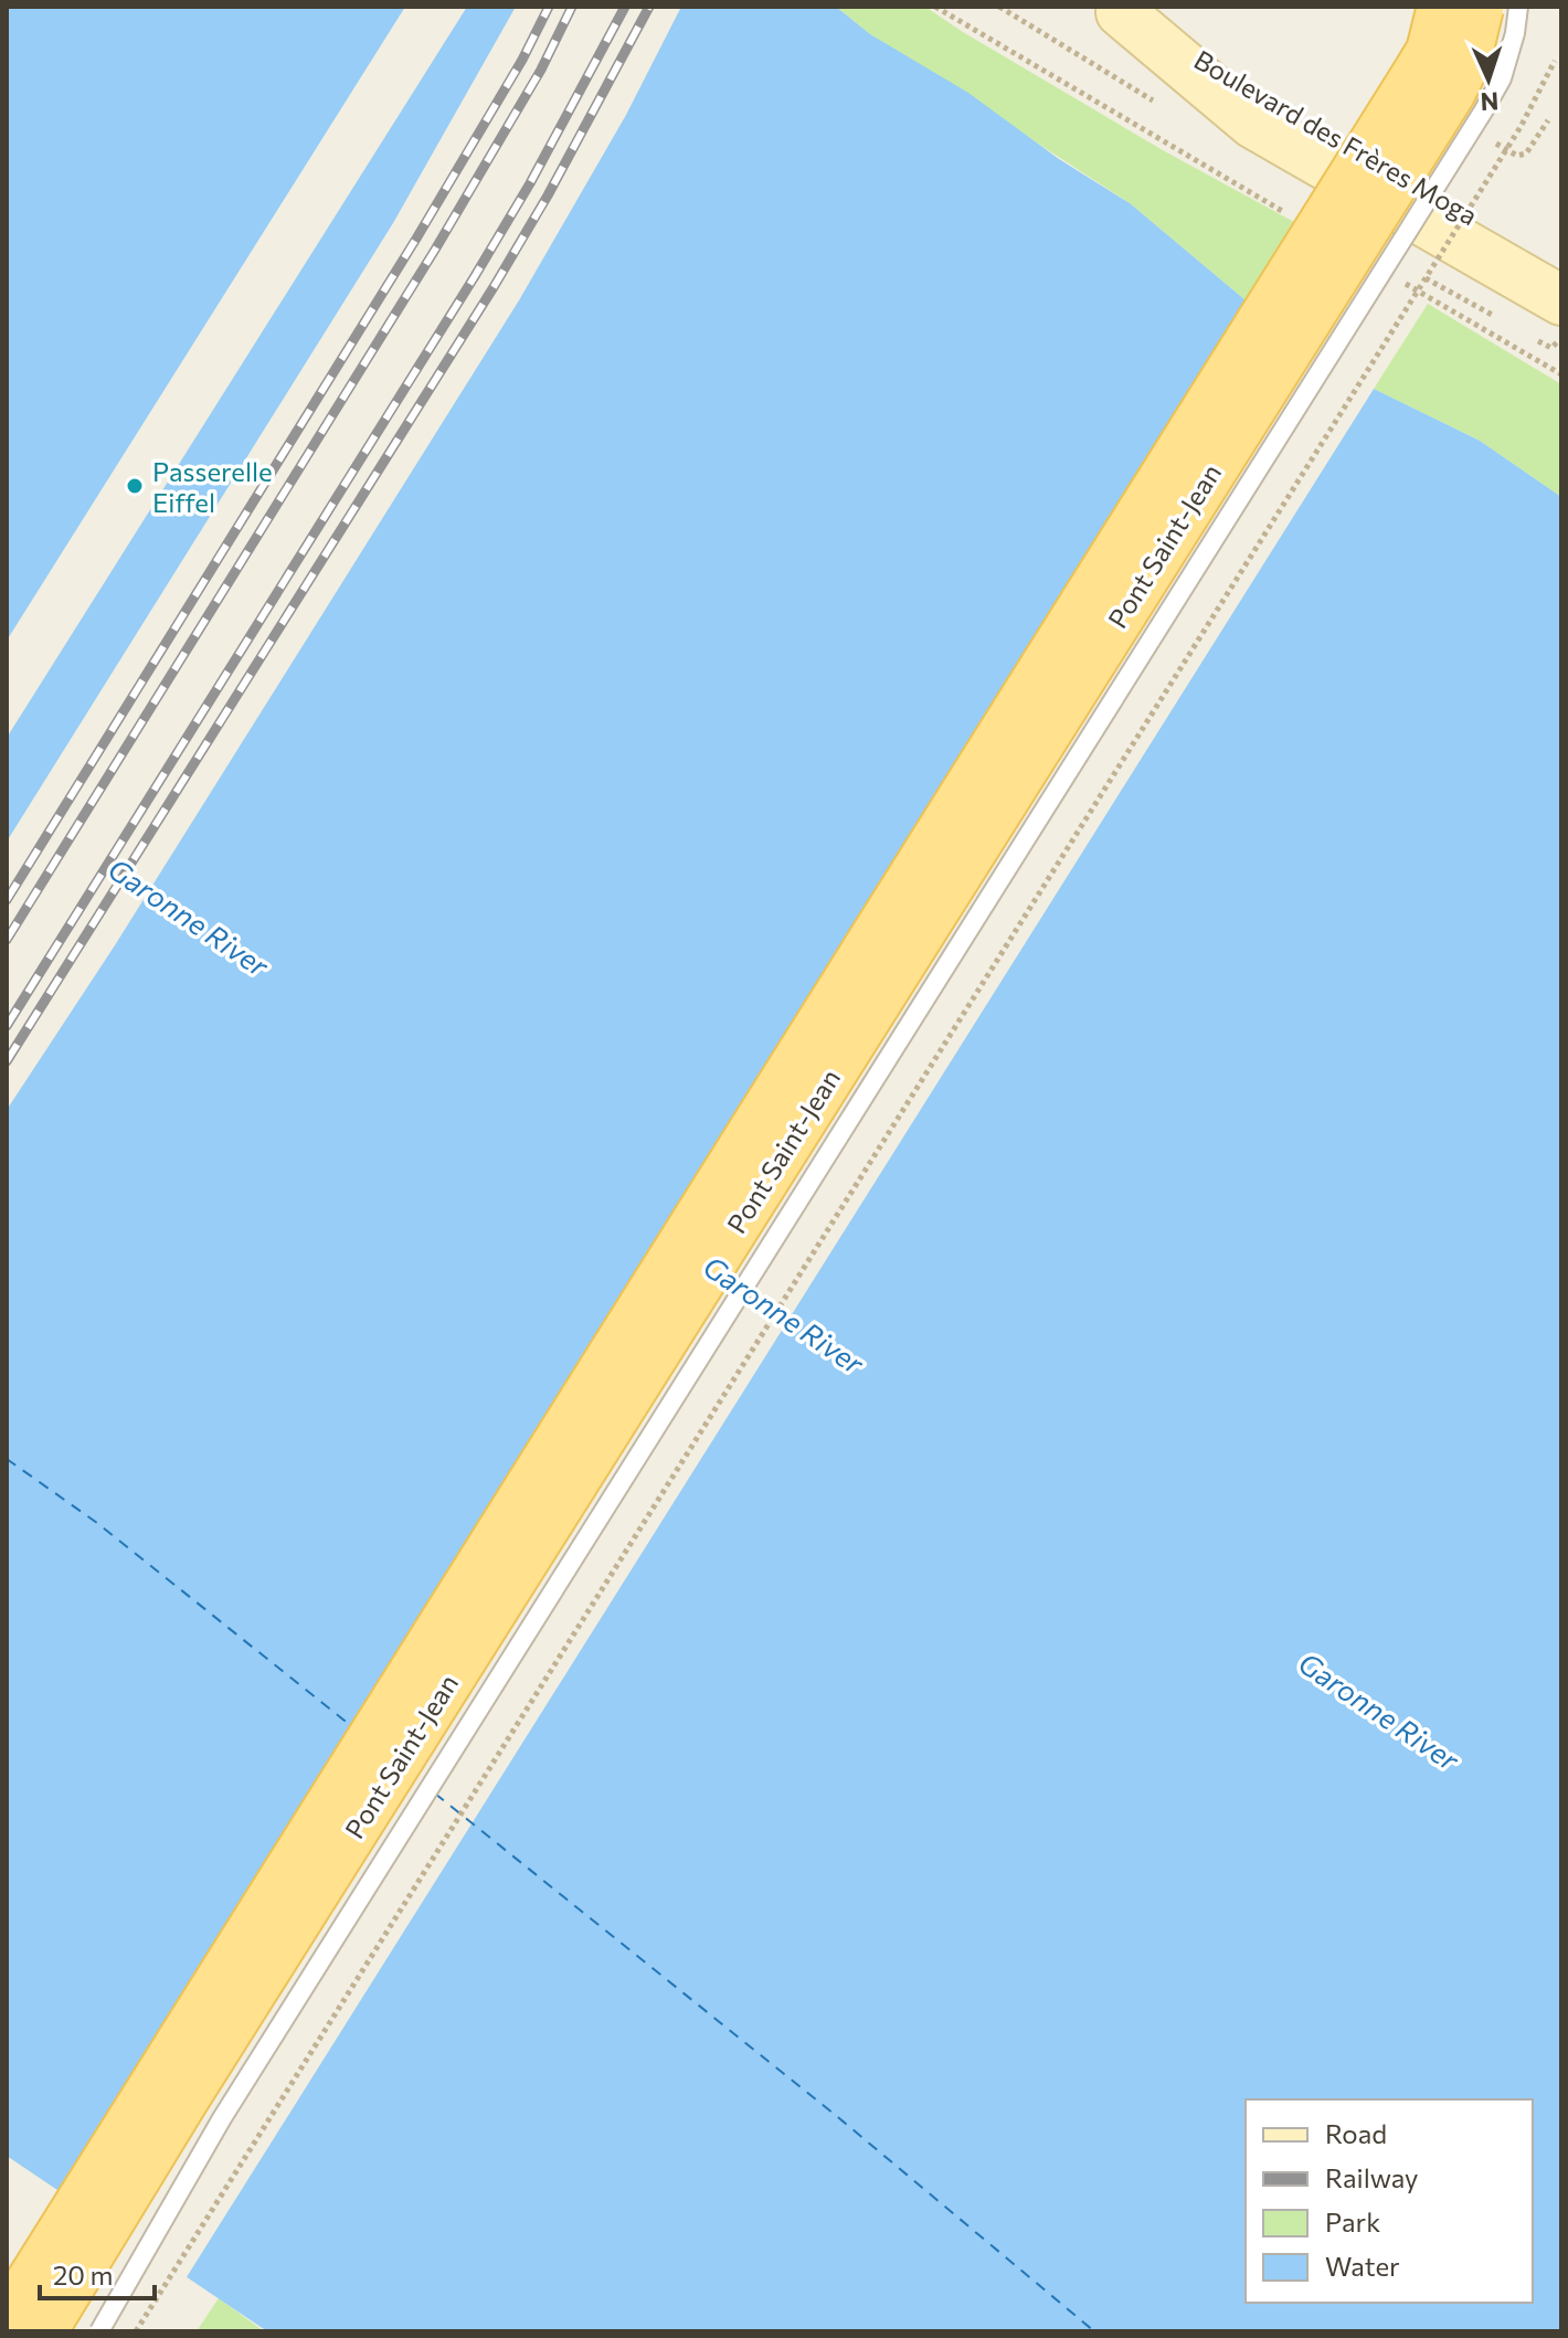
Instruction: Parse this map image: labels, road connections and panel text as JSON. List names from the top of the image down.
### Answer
{
  "streets": {
    "main road": ["Boulevard des Frères Moga", "Pont Saint-Jean"]
  },
  "water": ["Garonne River"],
  "places": ["Passerelle Eiffel"],
  "legend": [
    "Road",
    "Railway",
    "Park",
    "Water"
  ],
  "scale_bar": "20 m",
  "north": "bottom"
}
